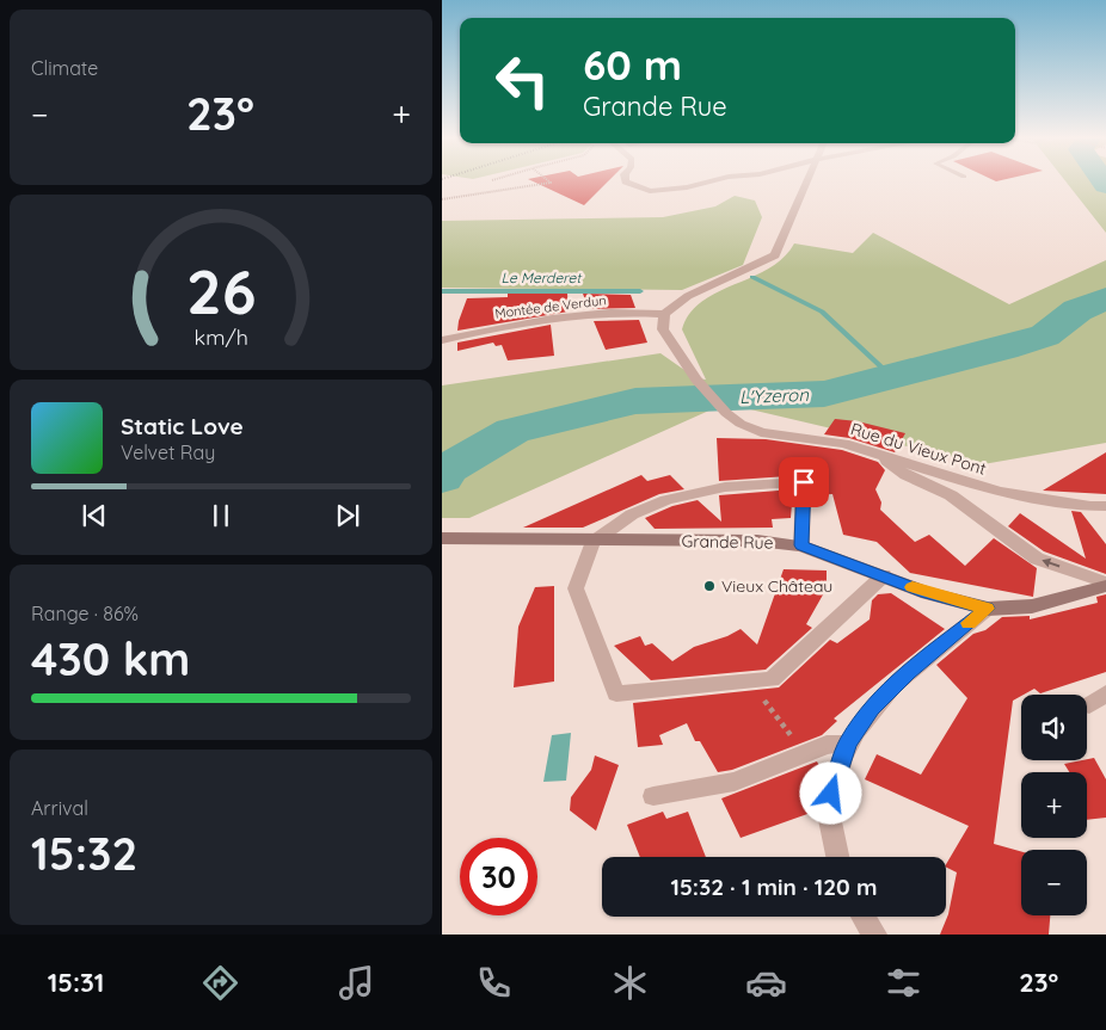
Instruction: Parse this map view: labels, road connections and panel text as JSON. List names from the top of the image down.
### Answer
{
  "streets": {
    "street": ["Montée de Verdun", "Rue du Vieux Pont", "Grande Rue"]
  },
  "crossings": [
    ["Montée de Verdun", "Rue du Vieux Pont"]
  ],
  "water": ["Le Merderet", "L'Yzeron"],
  "places": ["Vieux Château"],
  "page": {
    "tile": [
      "Climate",
      ["Range · 86%", "430 km"],
      ["Arrival", "15:32"]
    ],
    "turn": ["60 m", "Grande Rue"],
    "heat": ["−", "23°", "+"],
    "song": ["Static Love", "Velvet Ray"],
    "map_buttons": ["+", "−"],
    "limit": "30",
    "trip": "15:32 · 1 min · 120 m",
    "tabs": ["15:31", "23°"],
    "gauge": ["26", "km/h"]
  }
}
